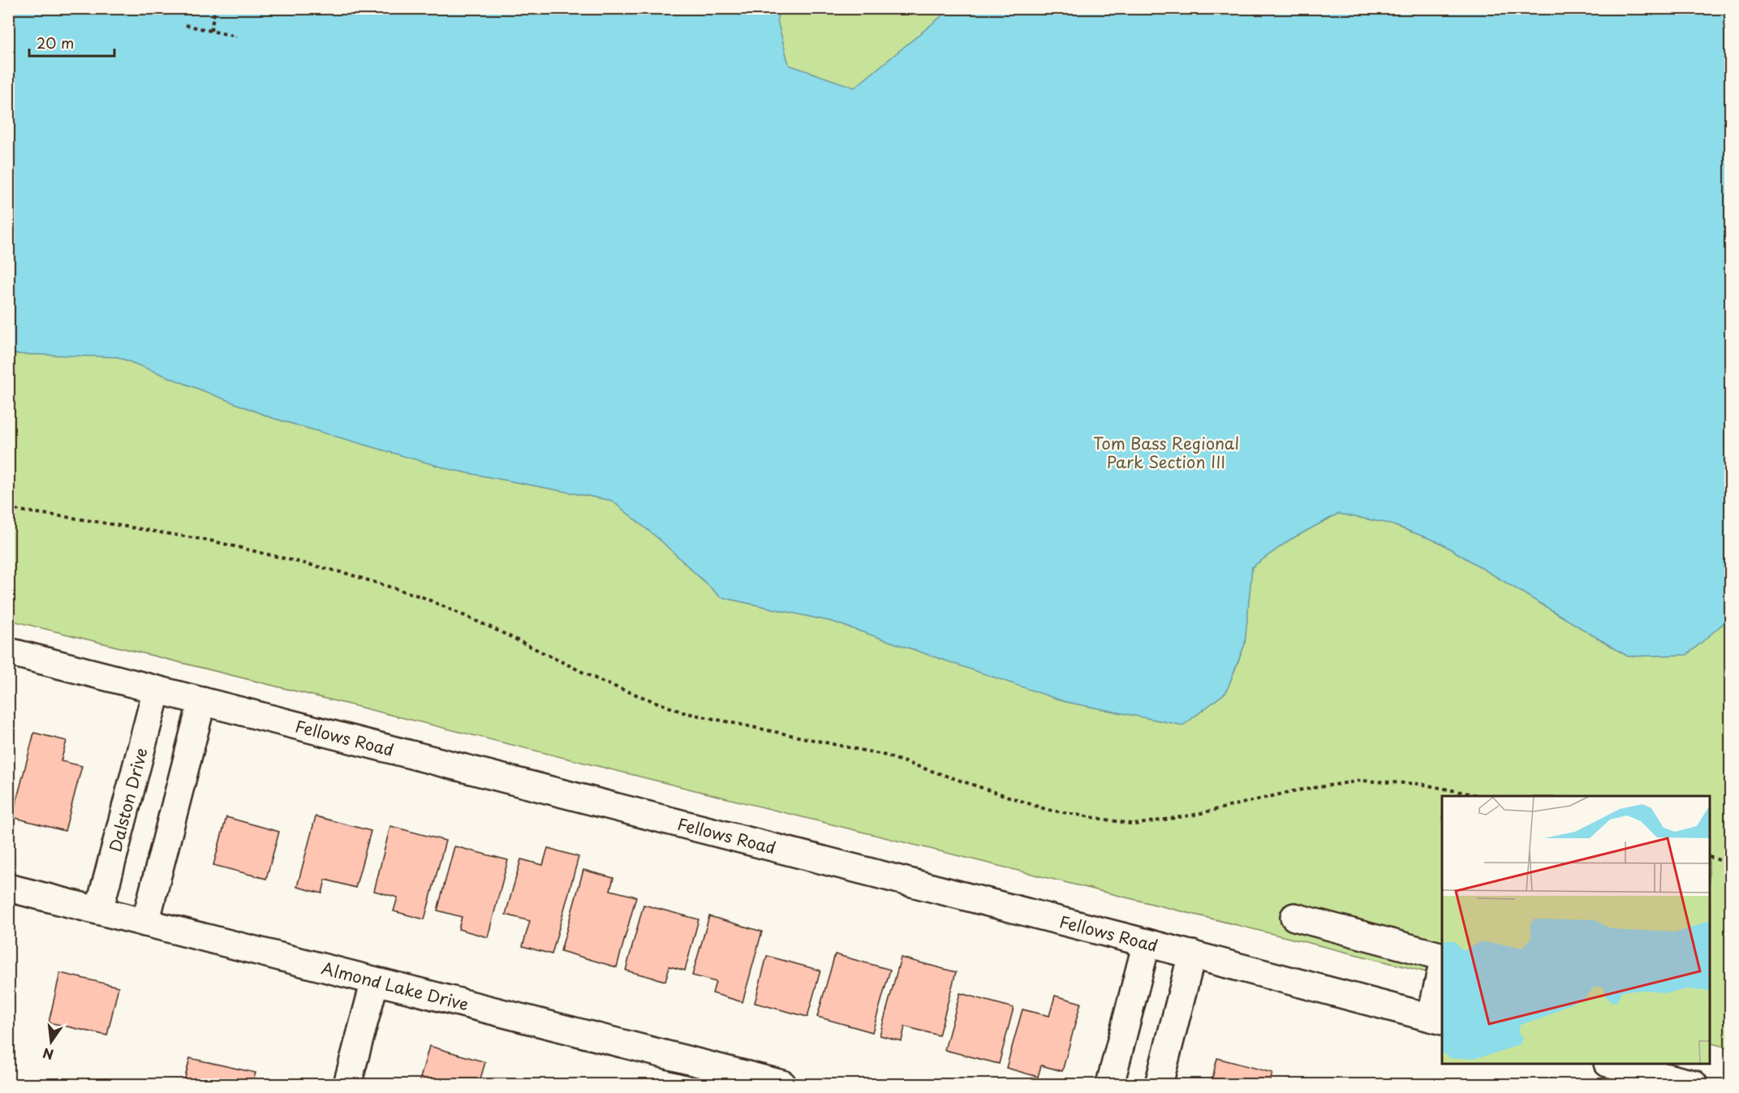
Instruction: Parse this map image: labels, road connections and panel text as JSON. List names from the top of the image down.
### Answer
{
  "streets": {
    "street": ["Fellows Road", "Dalston Drive", "Almond Lake Drive"]
  },
  "crossings": [
    ["Fellows Road", "Dalston Drive"],
    ["Dalston Drive", "Almond Lake Drive"]
  ],
  "parks": ["Tom Bass Regional Park Section III"],
  "scale_bar": "20 m",
  "north": "bottom"
}
